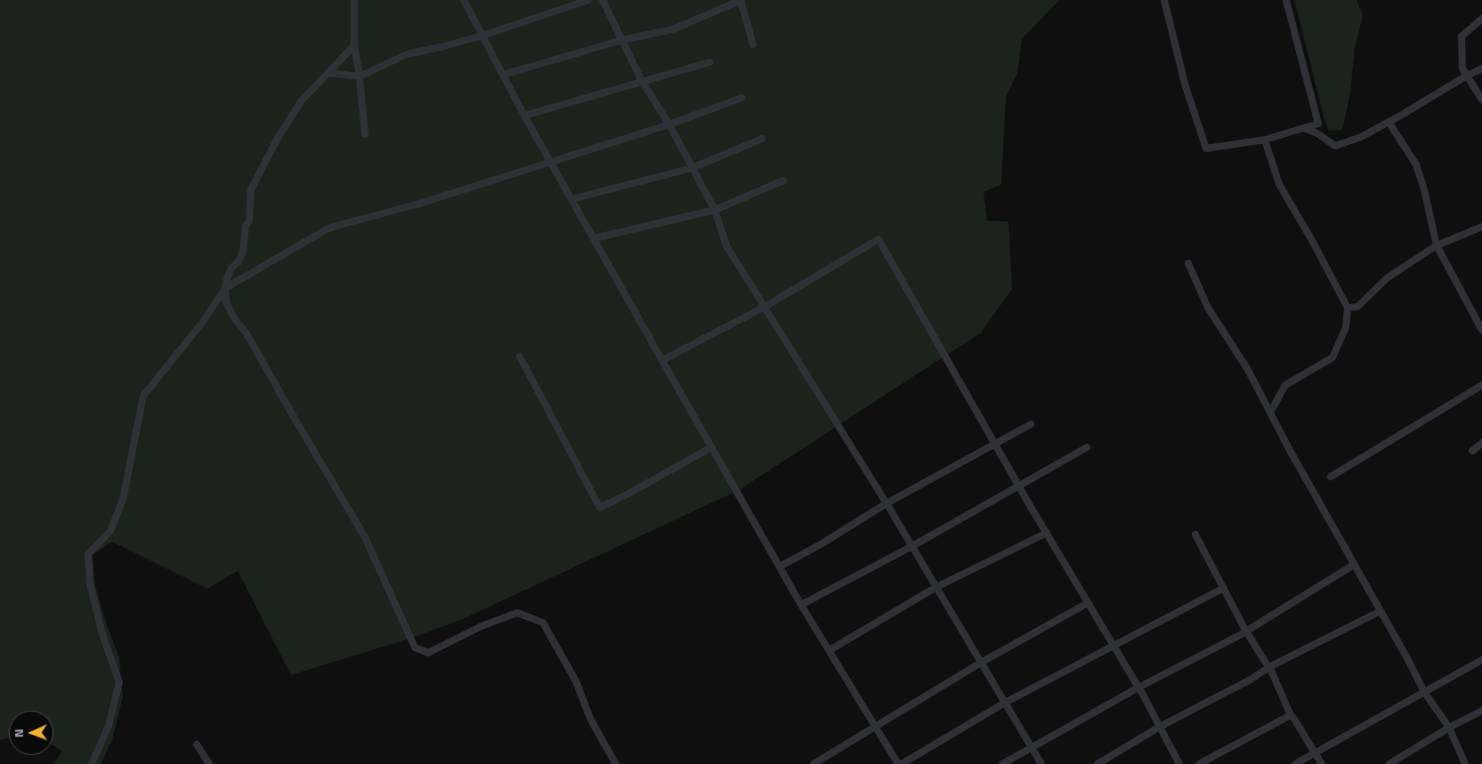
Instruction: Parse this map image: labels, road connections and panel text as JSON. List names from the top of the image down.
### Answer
{
  "north": "left"
}
